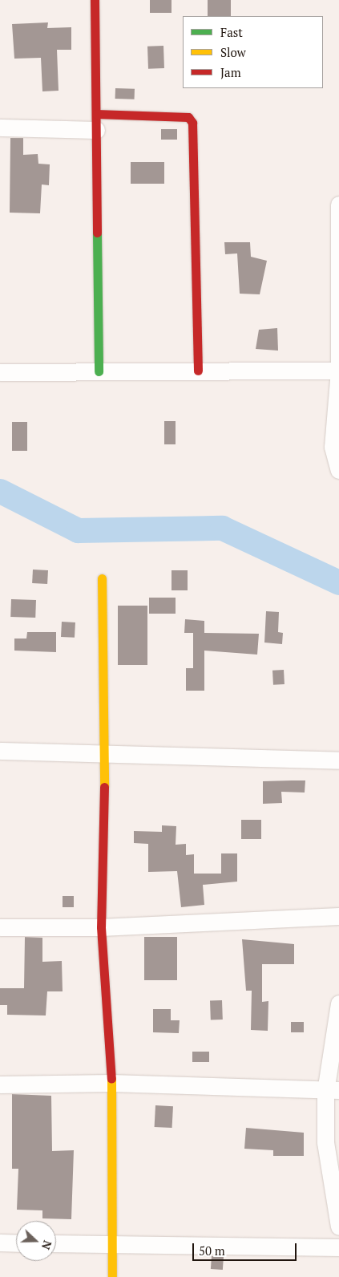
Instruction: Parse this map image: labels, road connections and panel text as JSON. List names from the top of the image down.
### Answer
{
  "legend": ["Fast", "Slow", "Jam"],
  "scale_bar": "50 m",
  "north": "right"
}
